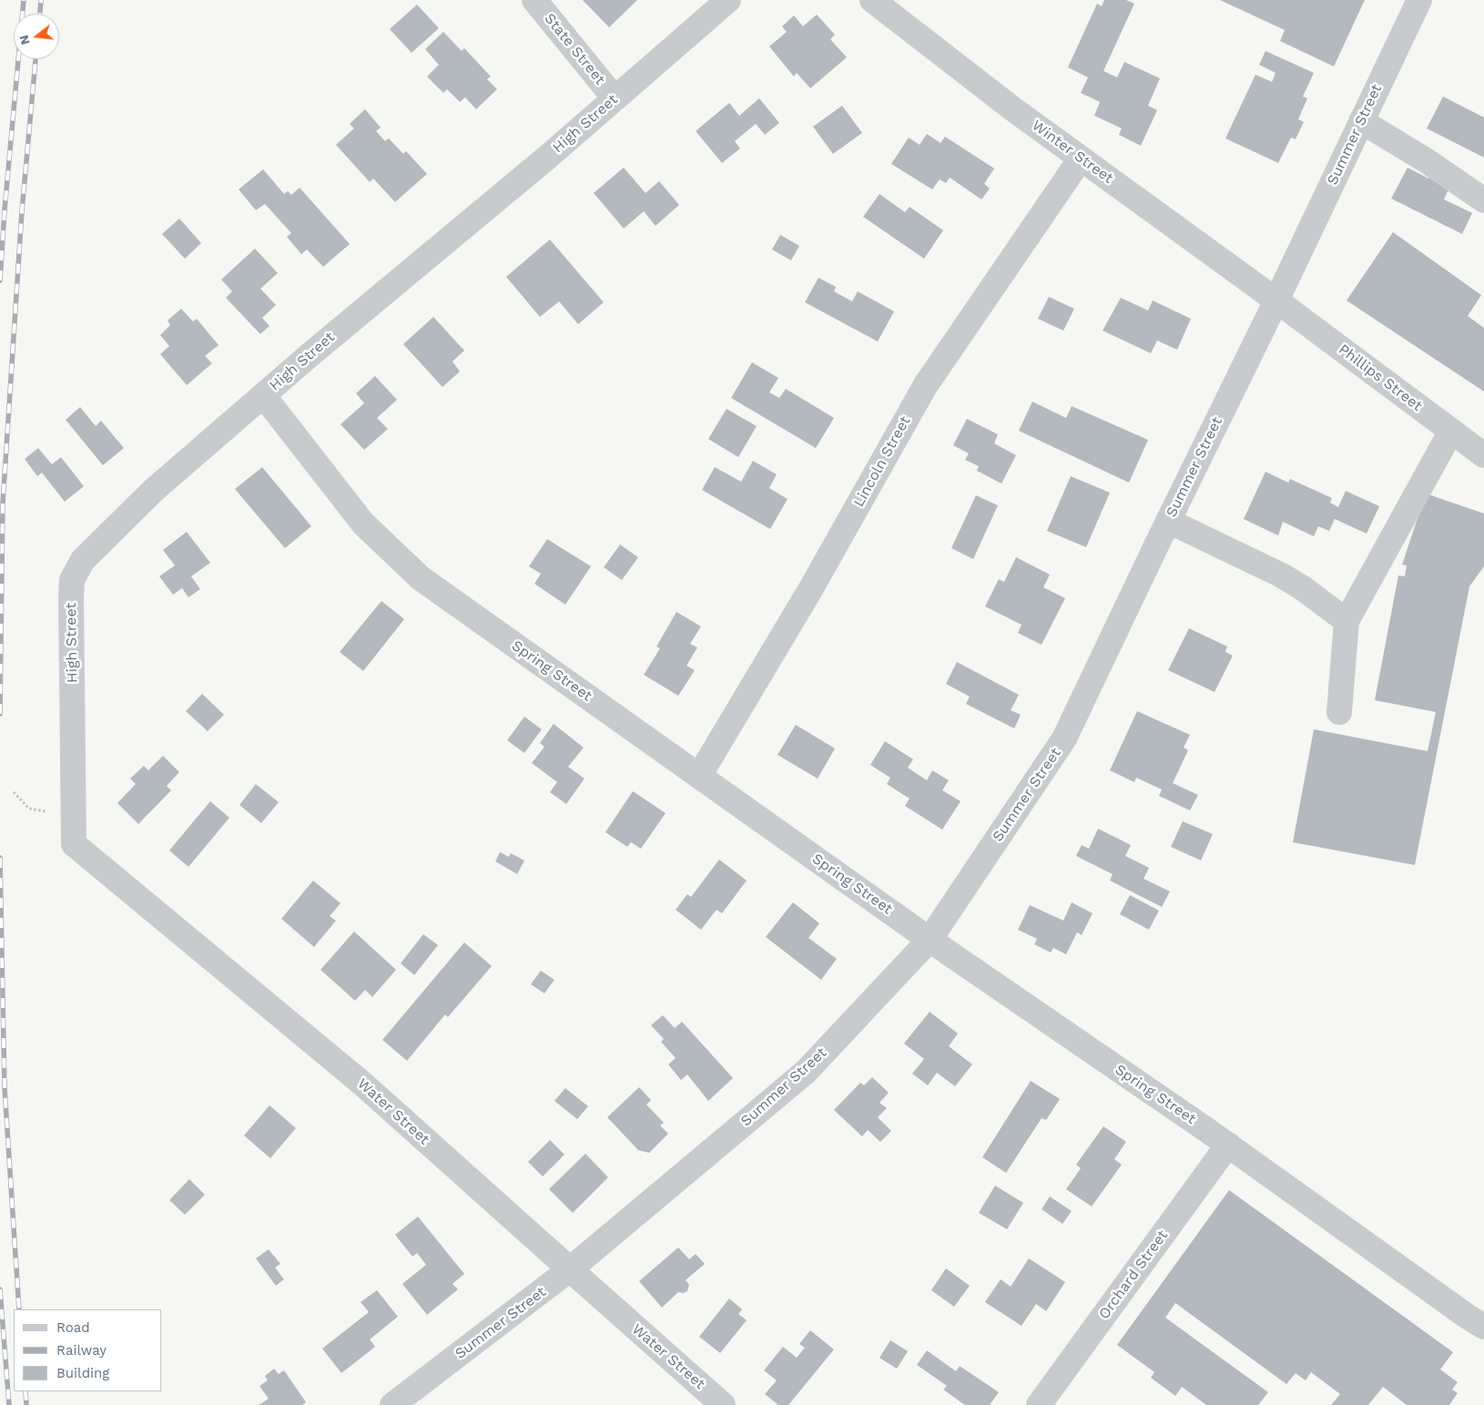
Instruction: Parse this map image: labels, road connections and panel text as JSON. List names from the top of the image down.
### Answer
{
  "streets": {
    "street": [
      "State Street",
      "High Street",
      "Summer Street",
      "Winter Street",
      "Phillips Street",
      "Lincoln Street",
      "Spring Street",
      "Water Street",
      "Orchard Street"
    ]
  },
  "crossings": [
    ["State Street", "High Street"],
    ["High Street", "Spring Street"],
    ["High Street", "Water Street"],
    ["Summer Street", "Winter Street"],
    ["Summer Street", "Phillips Street"],
    ["Summer Street", "Spring Street"],
    ["Summer Street", "Water Street"],
    ["Winter Street", "Phillips Street"],
    ["Winter Street", "Lincoln Street"],
    ["Lincoln Street", "Spring Street"],
    ["Spring Street", "Orchard Street"]
  ],
  "legend": ["Road", "Railway", "Building"],
  "north": "left"
}
